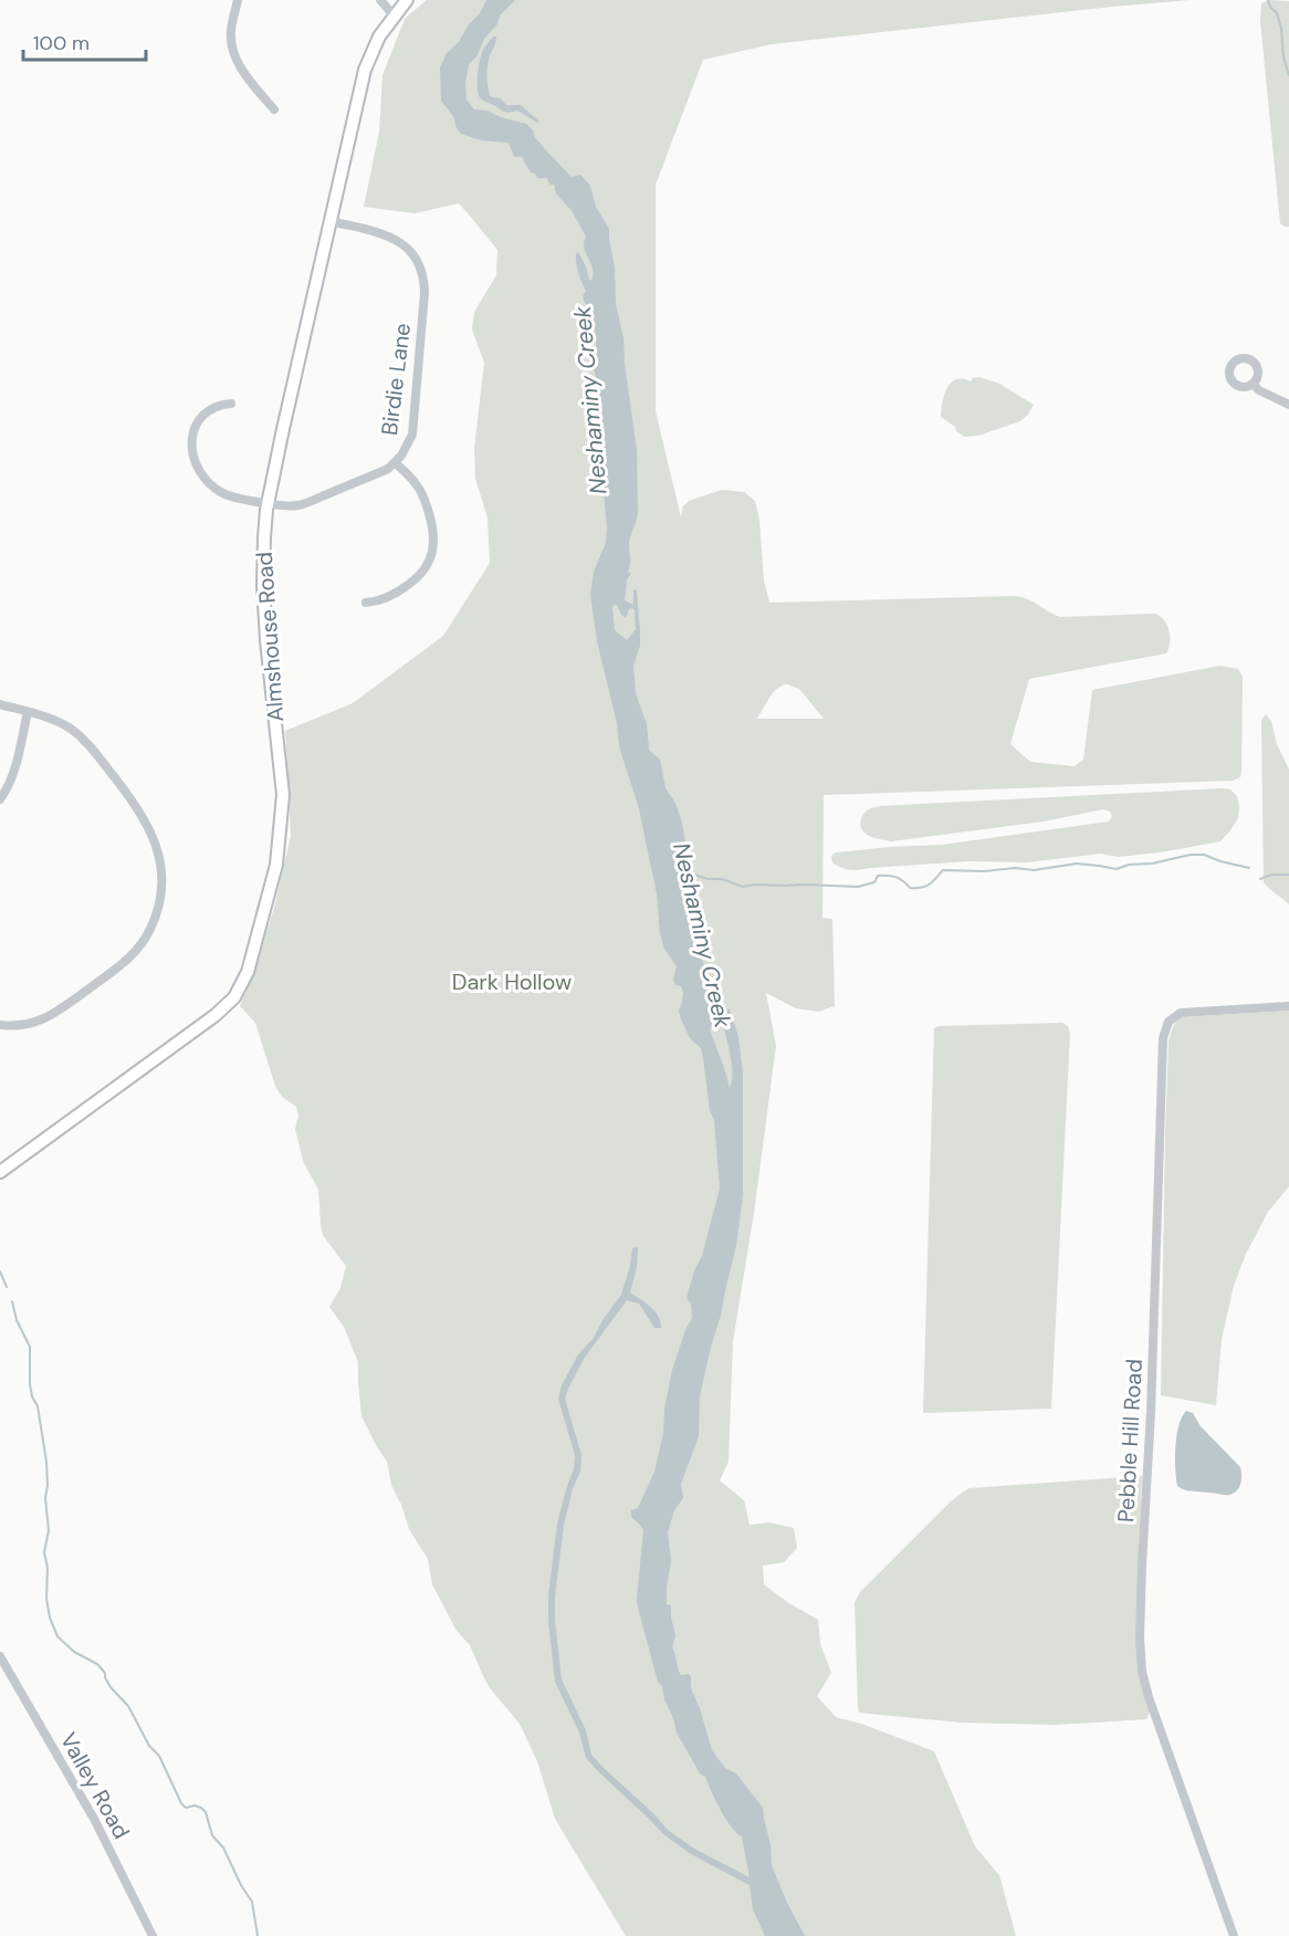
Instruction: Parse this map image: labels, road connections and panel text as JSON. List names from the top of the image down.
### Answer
{
  "streets": {
    "main road": ["Almshouse Road"],
    "street": ["Birdie Lane", "Pebble Hill Road", "Valley Road"]
  },
  "crossings": [
    ["Birdie Lane", "Almshouse Road"]
  ],
  "water": ["Neshaminy Creek"],
  "parks": ["Dark Hollow"],
  "scale_bar": "100 m"
}
